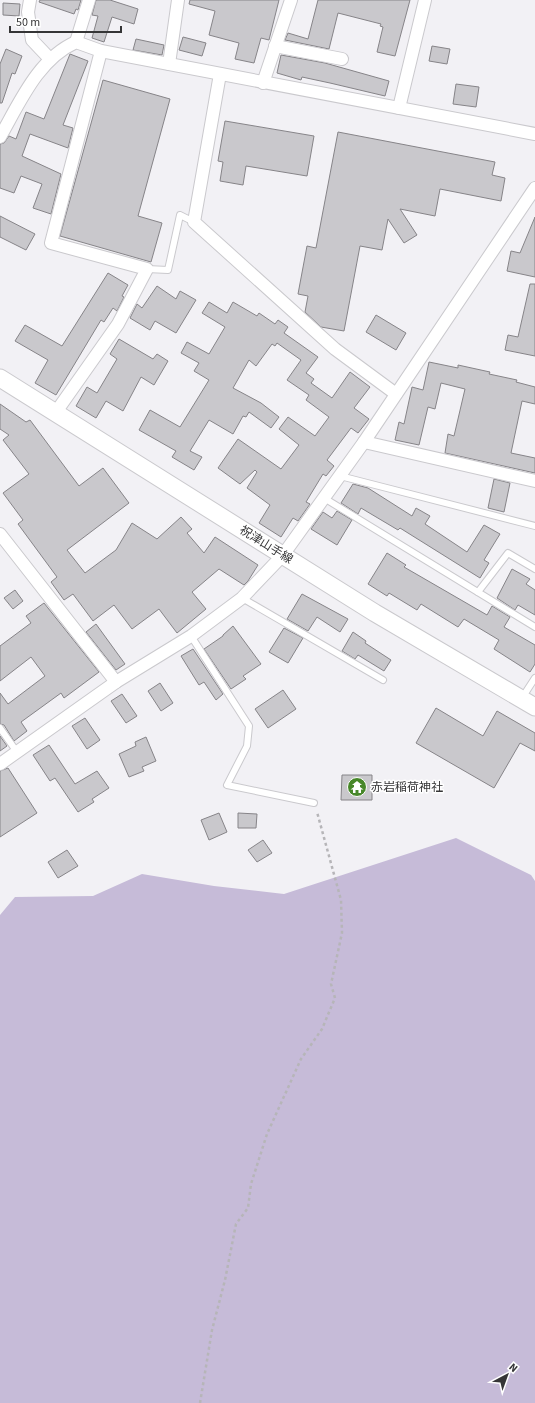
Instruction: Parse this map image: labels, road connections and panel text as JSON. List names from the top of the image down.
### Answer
{
  "streets": {
    "street": ["祝津山手線"]
  },
  "places": {
    "temple": ["赤岩稲荷神社"]
  },
  "scale_bar": "50 m",
  "north": "top right"
}
